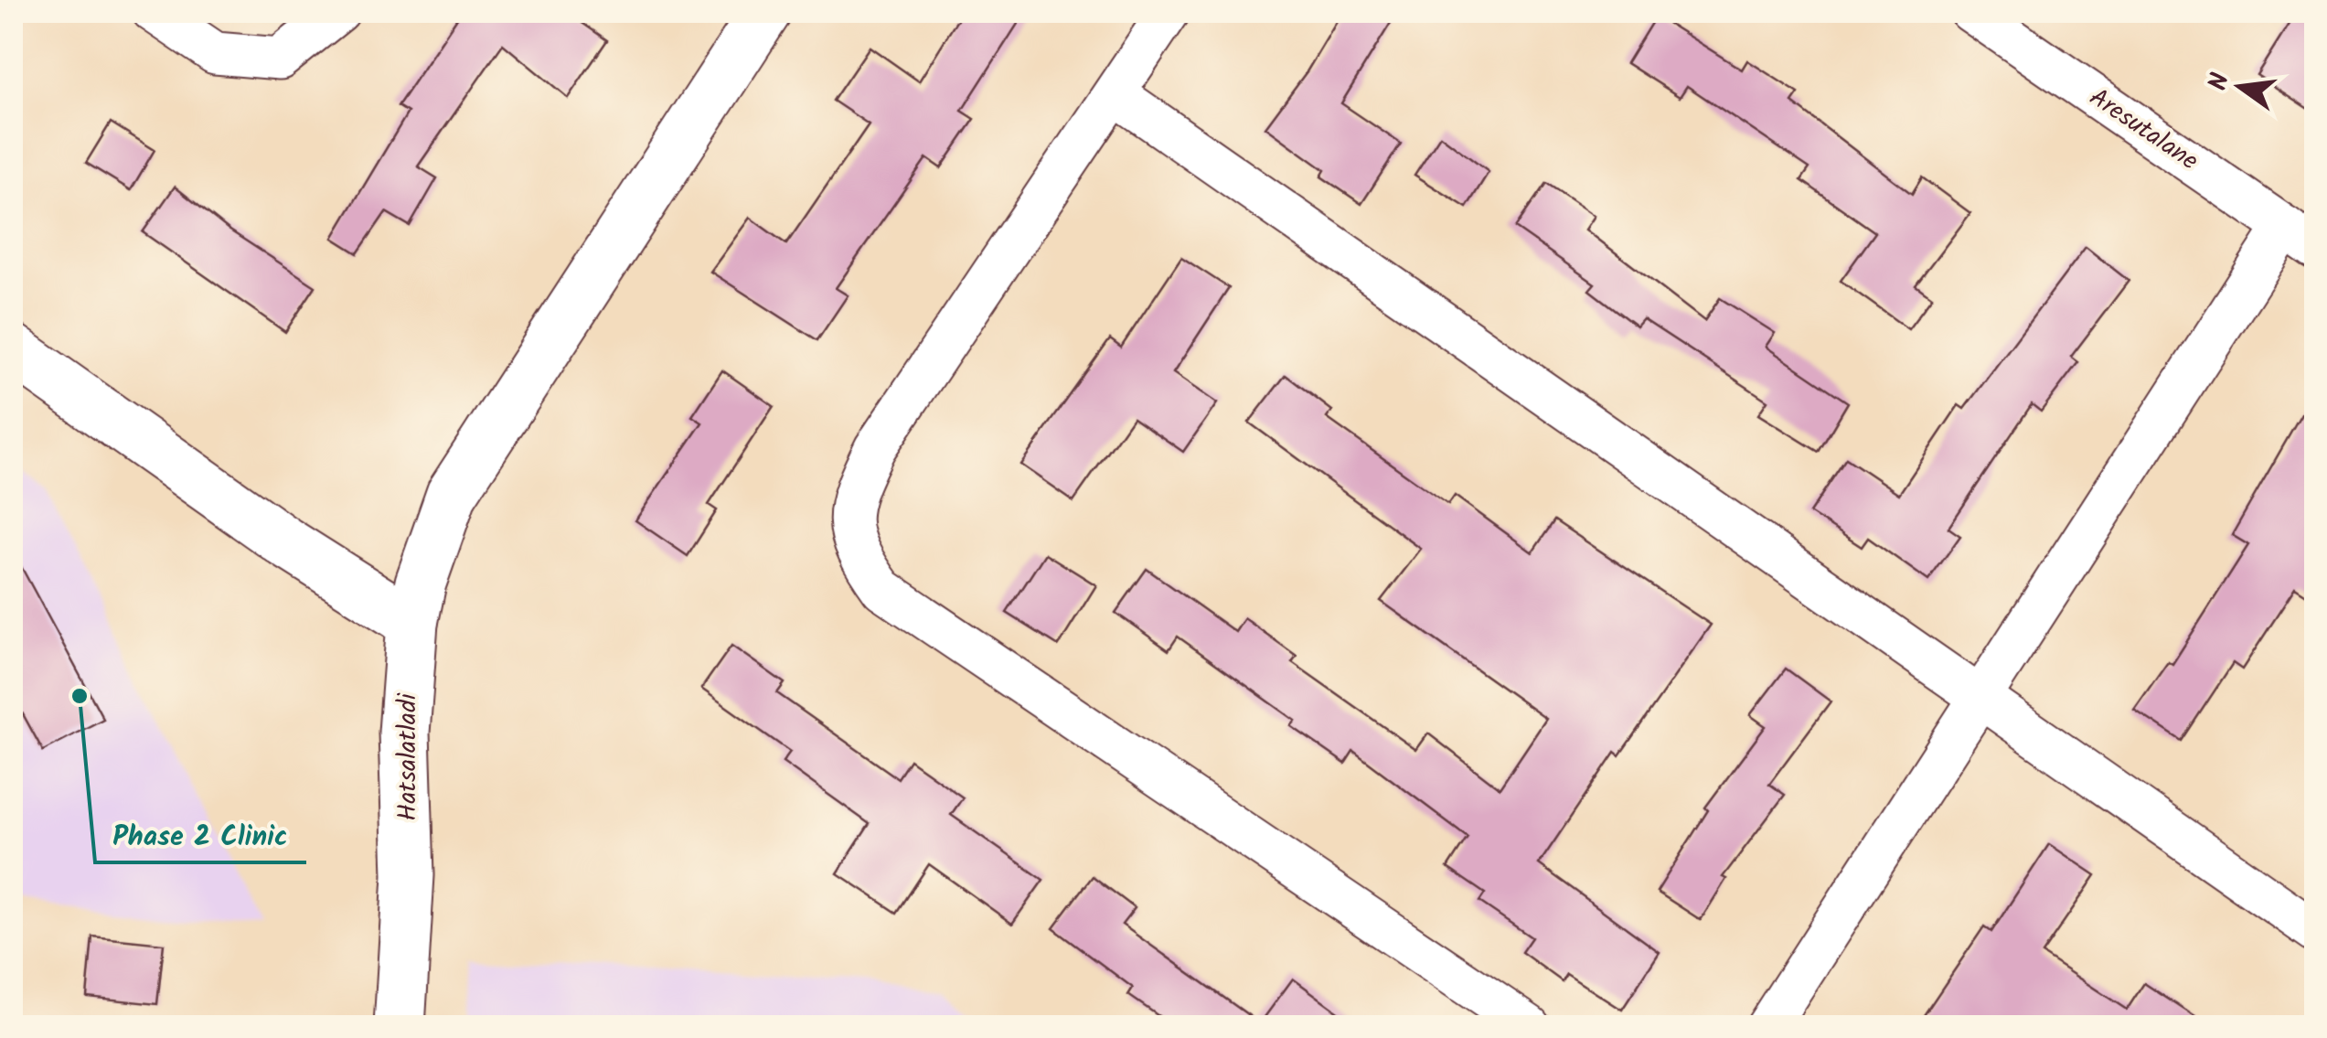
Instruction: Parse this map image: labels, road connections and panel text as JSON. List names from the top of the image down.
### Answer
{
  "streets": {
    "street": ["Aresutalane", "Hatsalatladi"]
  },
  "places": ["Phase 2 Clinic"],
  "north": "left"
}
